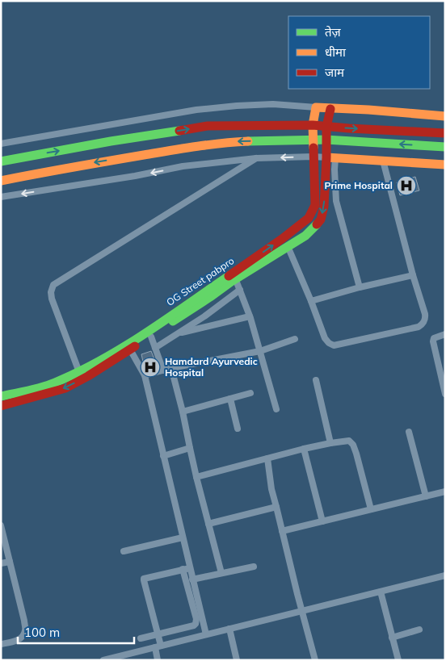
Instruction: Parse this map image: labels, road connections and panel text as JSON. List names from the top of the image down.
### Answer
{
  "streets": {
    "street": ["OG Street pabpro"]
  },
  "places": {
    "hospital": ["Prime Hospital", "Hamdard Ayurvedic Hospital"]
  },
  "legend": ["तेज़", "धीमा", "जाम"],
  "scale_bar": "100 m"
}
